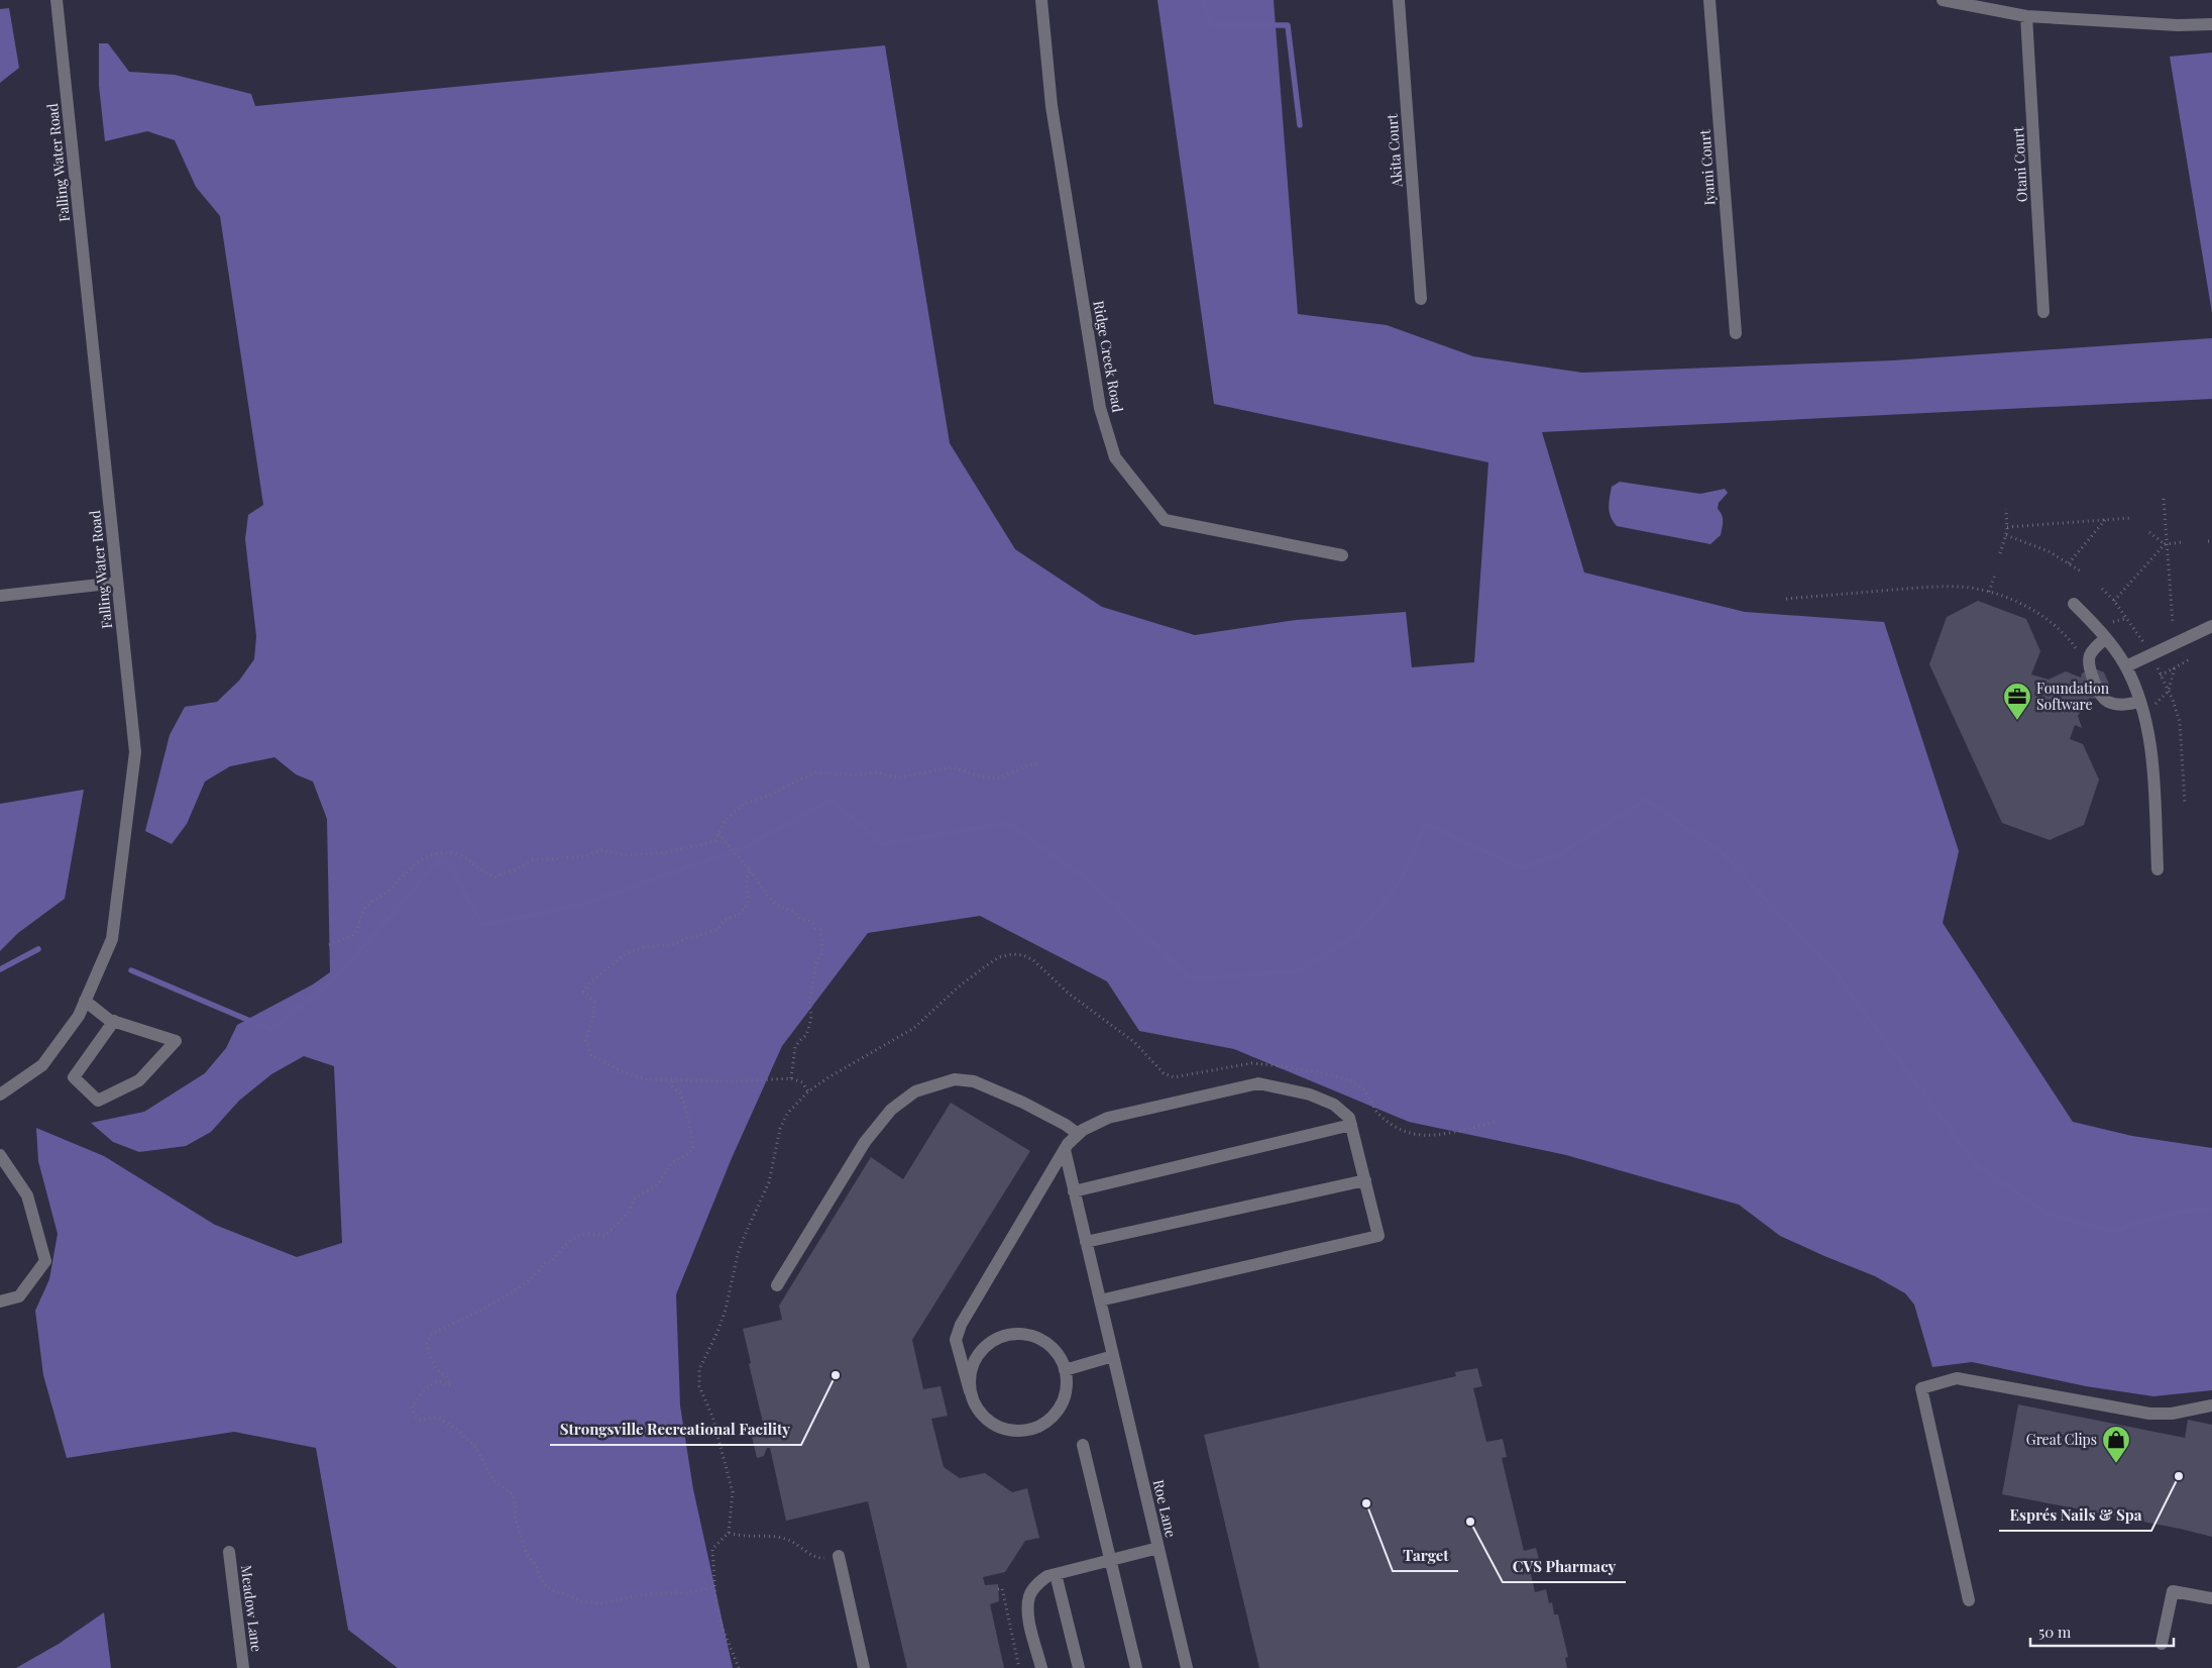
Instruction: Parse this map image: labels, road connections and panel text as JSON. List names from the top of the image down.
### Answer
{
  "streets": {
    "street": [
      "Akita Court",
      "Falling Water Road",
      "Otani Court",
      "Iyami Court",
      "Ridge Creek Road",
      "Roe Lane",
      "Meadow Lane"
    ]
  },
  "places": {
    "office": ["Foundation Software"],
    "other": [
      "Strongsville Recreational Facility",
      "Esprés Nails & Spa",
      "Target",
      "CVS Pharmacy"
    ],
    "shop": ["Great Clips"]
  },
  "scale_bar": "50 m"
}
